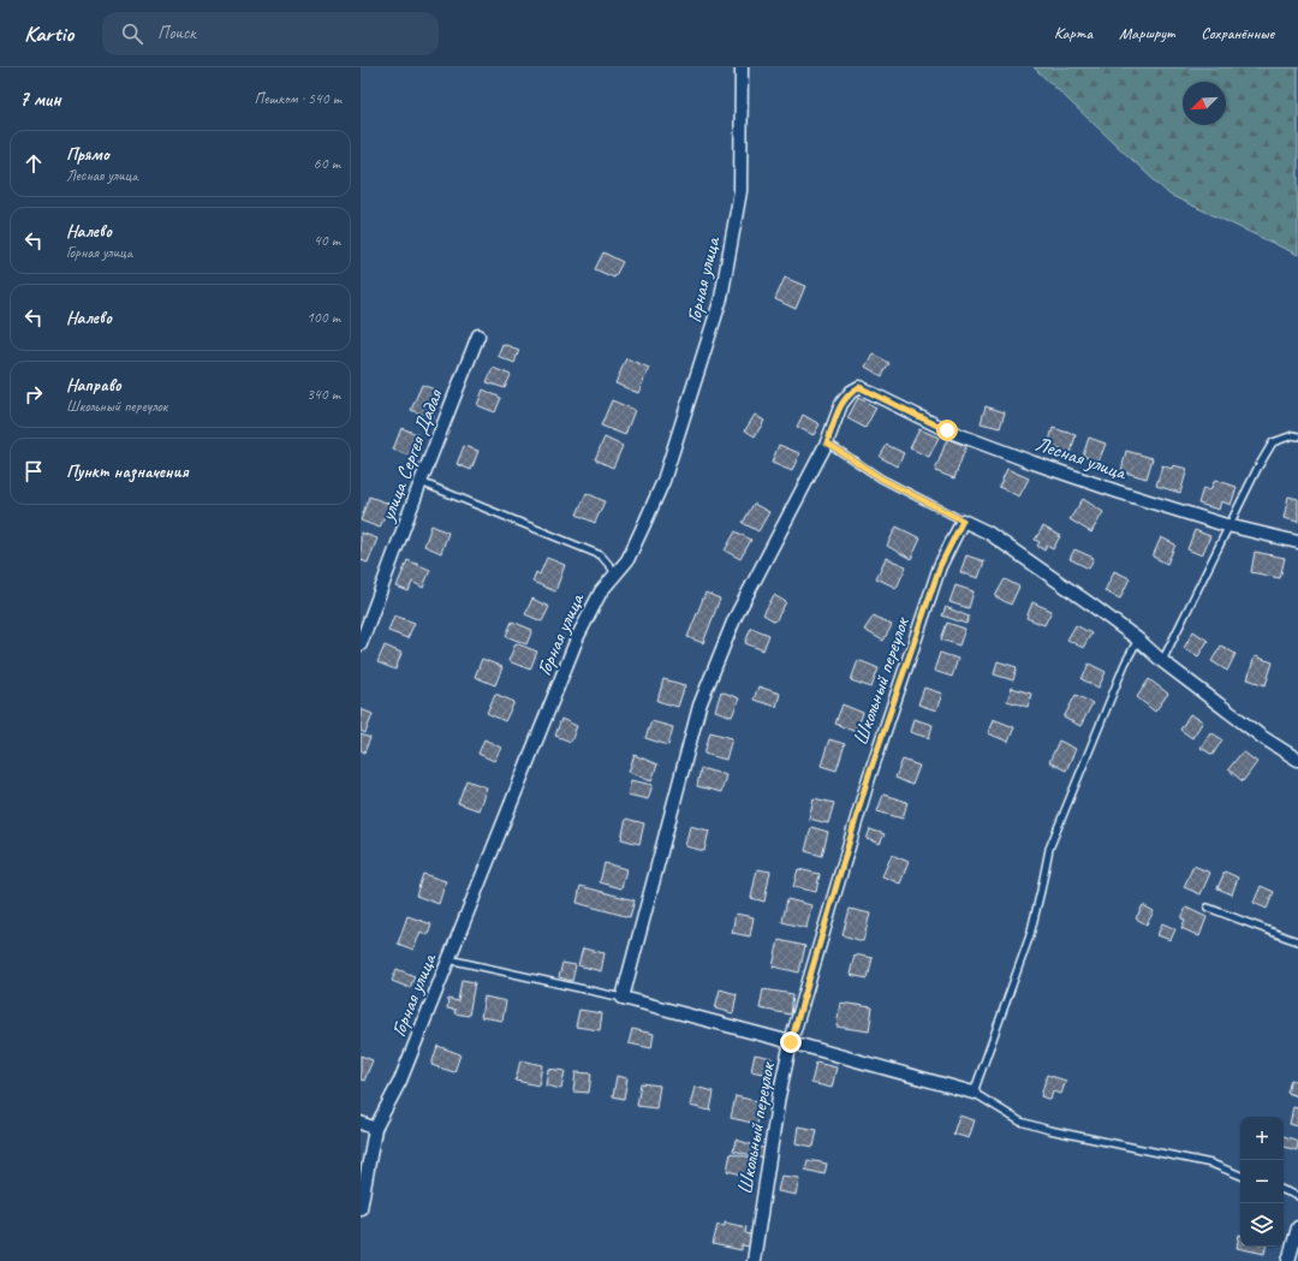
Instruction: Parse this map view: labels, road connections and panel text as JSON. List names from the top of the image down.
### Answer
{
  "streets": {
    "street": [
      "Горная улица",
      "улица Сергея Дадая",
      "Лесная улица",
      "Школьный переулок"
    ]
  },
  "north": "bottom left",
  "page": {
    "header": "Kartio",
    "search": "Поиск",
    "nav": ["Карта", "Маршрут", "Сохранённые"],
    "heading": ["7 мин", "Пешком · 540 m"],
    "list": [
      ["Прямо", "Лесная улица", "60 m"],
      ["Налево", "Горная улица", "40 m"],
      ["Налево", "100 m"],
      ["Направо", "Школьный переулок", "340 m"],
      "Пункт назначения"
    ],
    "map_buttons": ["+", "−"]
  }
}
